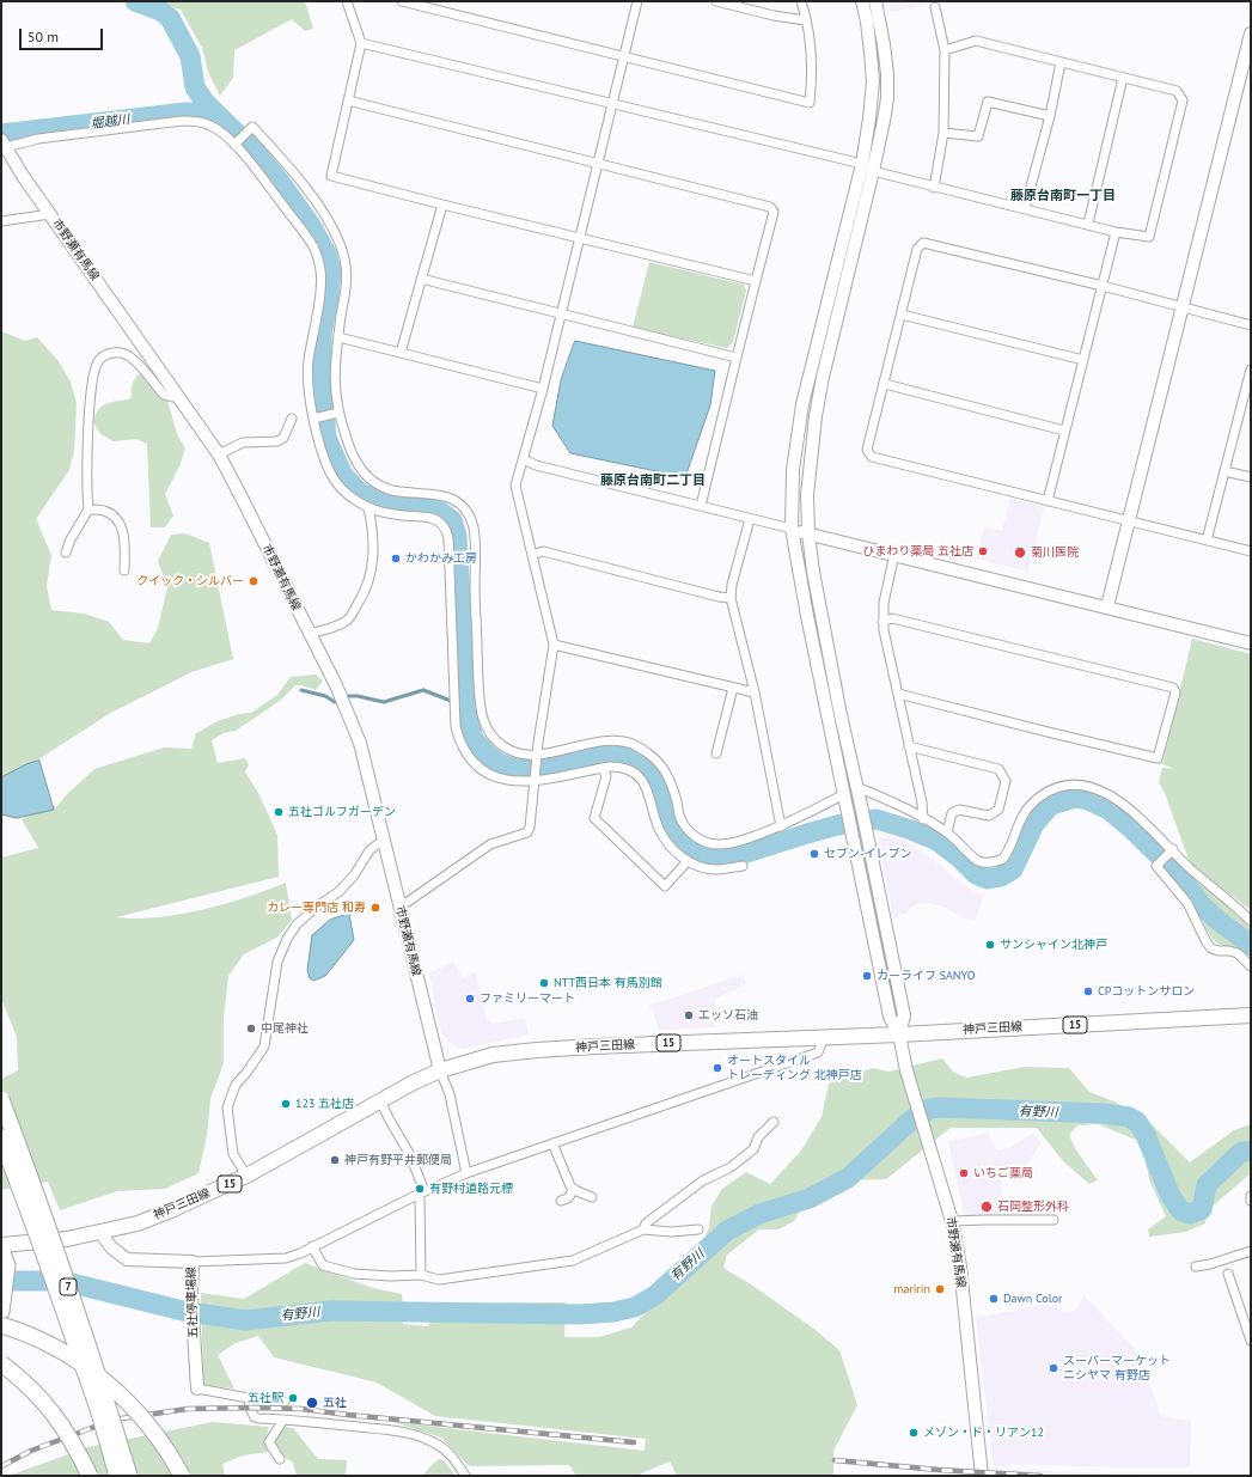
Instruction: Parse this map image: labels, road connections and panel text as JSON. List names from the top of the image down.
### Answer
{
  "streets": {
    "highway": ["7"],
    "main road": ["15", "神戸三田線"],
    "street": ["市野瀬有馬線", "五社停車場線"]
  },
  "crossings": [
    ["市野瀬有馬線", "神戸三田線"],
    ["神戸三田線", "五社停車場線"]
  ],
  "districts": ["藤原台南町一丁目", "藤原台南町二丁目"],
  "water": ["堀越川", "有野川"],
  "places": [
    "ひまわり薬局 五社店",
    "菊川医院",
    "かわかみ工房",
    "クイック・シルバー",
    "五社ゴルフガーデン",
    "セブン-イレブン",
    "カレー専門店 和寿",
    "サンシャイン北神戸",
    "カーライフ SANYO",
    "NTT西日本 有馬別館",
    "CPコットンサロン",
    "ファミリーマート",
    "エッソ石油",
    "中尾神社",
    "オートスタイル トレーディング 北神戸店",
    "123 五社店",
    "神戸有野平井郵便局",
    "いちご薬局",
    "有野村道路元標",
    "石岡整形外科",
    "maririn",
    "Dawn Color",
    "スーパーマーケット ニシヤマ 有野店",
    "五社駅",
    "五社",
    "メゾン・ド・リアン12"
  ],
  "scale_bar": "50 m"
}
